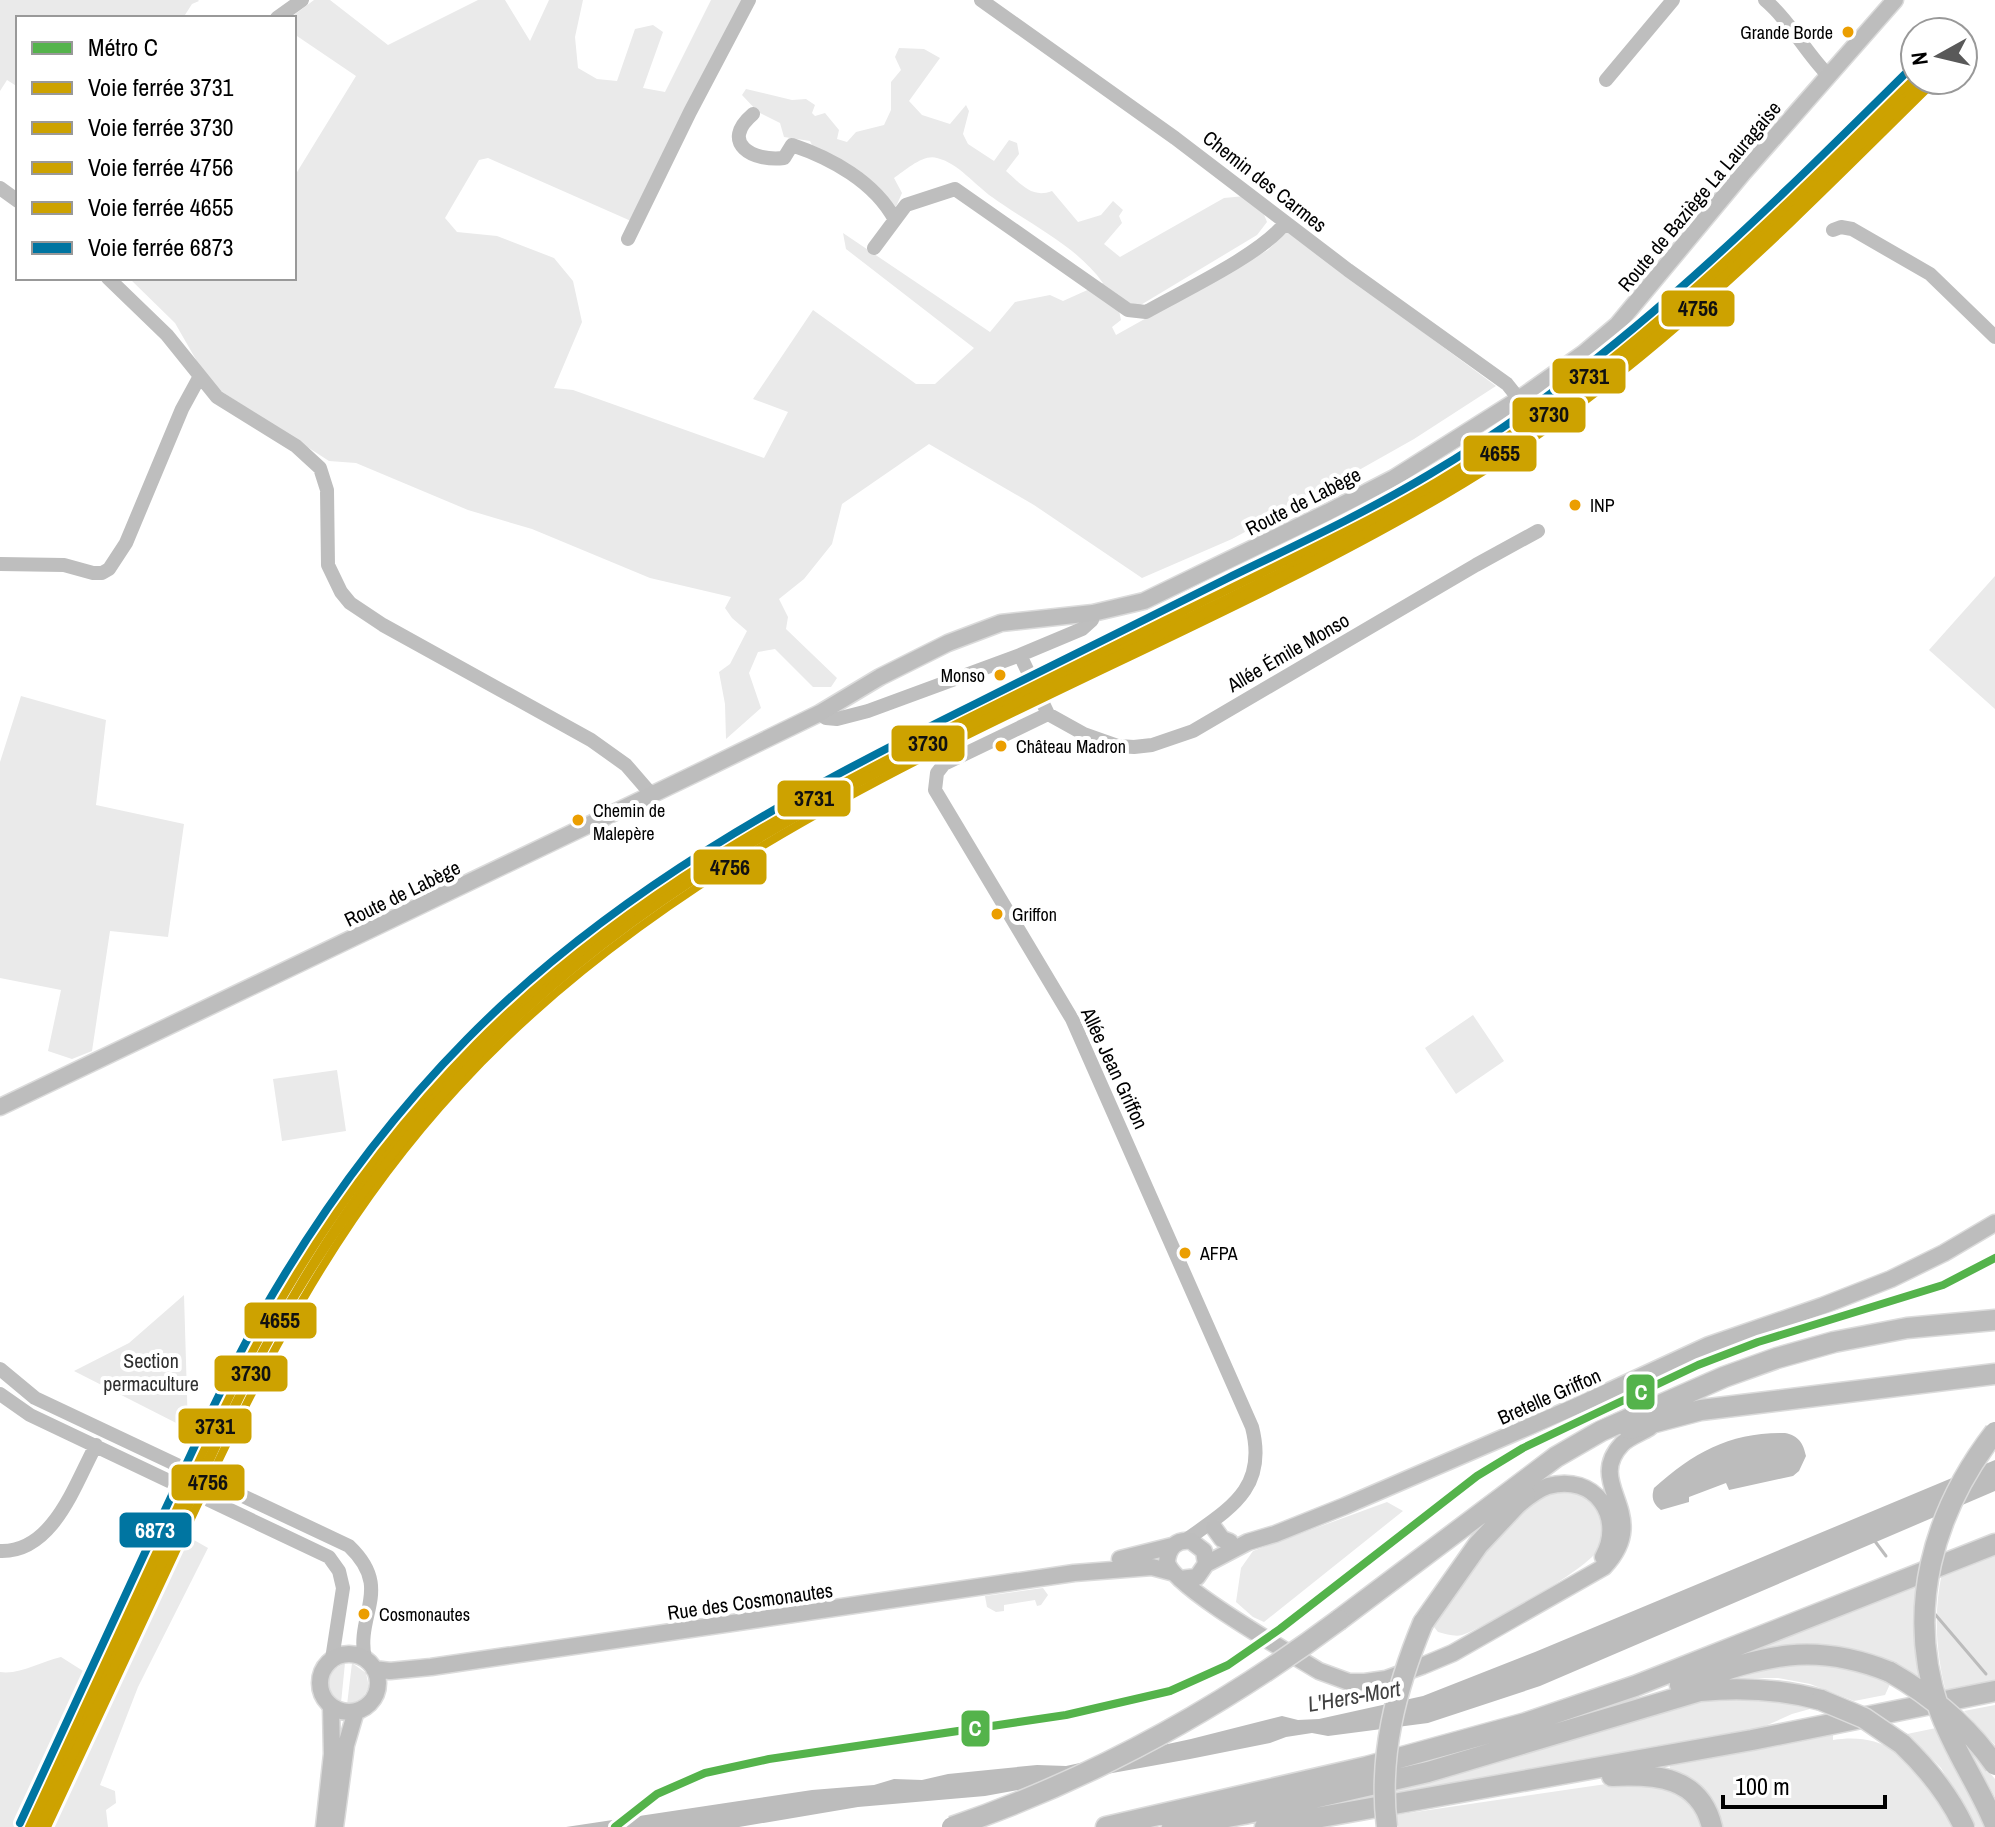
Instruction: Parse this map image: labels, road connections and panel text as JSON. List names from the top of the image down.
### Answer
{
  "streets": {
    "main road": [
      "Route de Baziège La Lauragaise",
      "Route de Labège",
      "Bretelle Griffon",
      "Rue des Cosmonautes"
    ],
    "street": ["Chemin des Carmes", "Allée Émile Monso", "Allée Jean Griffon"]
  },
  "crossings": [
    ["Chemin des Carmes", "Route de Baziège La Lauragaise"],
    ["Chemin des Carmes", "Route de Labège"],
    ["Route de Baziège La Lauragaise", "Route de Labège"],
    ["Allée Émile Monso", "Allée Jean Griffon"],
    ["Allée Jean Griffon", "Bretelle Griffon"],
    ["Allée Jean Griffon", "Rue des Cosmonautes"],
    ["Bretelle Griffon", "Rue des Cosmonautes"]
  ],
  "water": ["L'Hers-Mort"],
  "parks": ["Section permaculture"],
  "places": [
    "Grande Borde",
    "INP",
    "Monso",
    "Château Madron",
    "Chemin de Malepère",
    "Griffon",
    "AFPA",
    "Cosmonautes"
  ],
  "lines": [
    "rail line 6873",
    "rail line 3731",
    "rail line 3730",
    "rail line 4756",
    "rail line 4655",
    "metro line C"
  ],
  "legend": [
    "Métro C",
    "Voie ferrée 3731",
    "Voie ferrée 3730",
    "Voie ferrée 4756",
    "Voie ferrée 4655",
    "Voie ferrée 6873"
  ],
  "scale_bar": "100 m",
  "north": "left"
}
